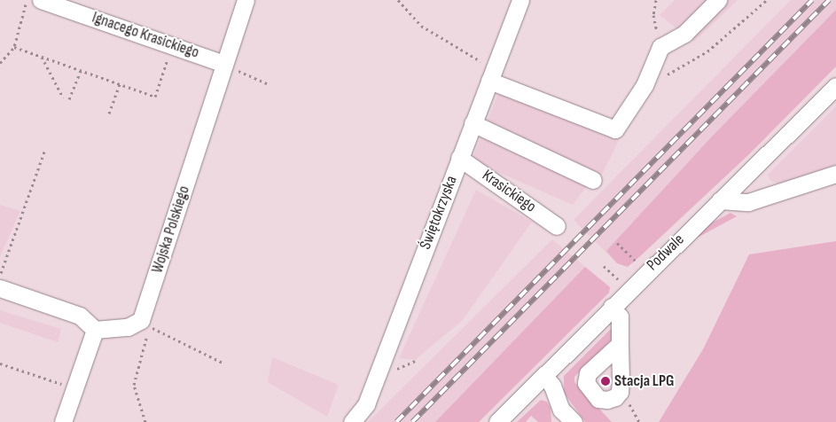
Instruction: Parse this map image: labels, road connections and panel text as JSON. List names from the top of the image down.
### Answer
{
  "streets": {
    "street": [
      "Ignacego Krasickiego",
      "Krasickiego",
      "Świętokrzyska",
      "Wojska Polskiego",
      "Podwale"
    ]
  },
  "crossings": [
    ["Ignacego Krasickiego", "Wojska Polskiego"],
    ["Krasickiego", "Świętokrzyska"]
  ],
  "places": ["Stacja LPG"]
}
